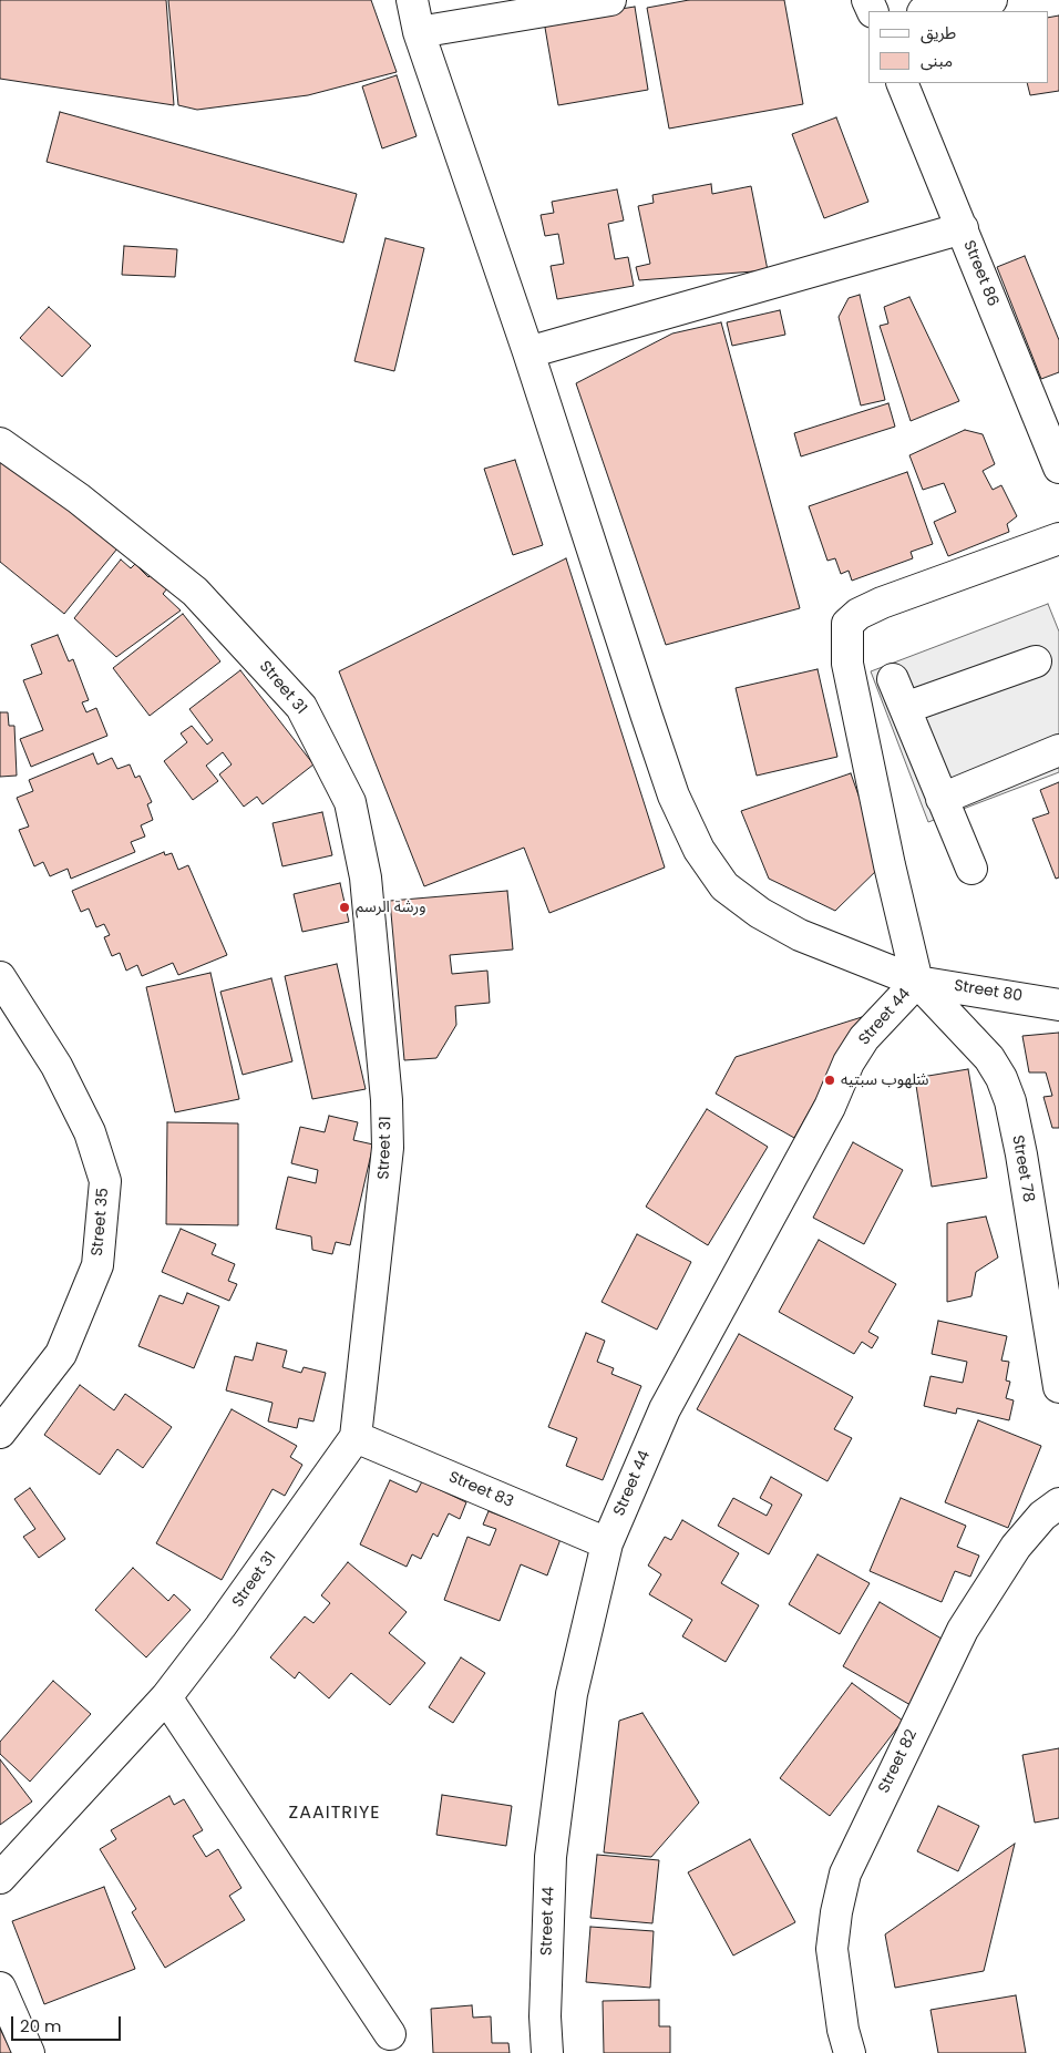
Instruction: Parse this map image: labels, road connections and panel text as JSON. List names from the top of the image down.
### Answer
{
  "streets": {
    "street": [
      "Street 86",
      "Street 31",
      "Street 80",
      "Street 44",
      "Street 78",
      "Street 35",
      "Street 83",
      "Street 82"
    ]
  },
  "crossings": [
    ["Street 31", "Street 83"],
    ["Street 80", "Street 44"],
    ["Street 80", "Street 78"],
    ["Street 44", "Street 78"],
    ["Street 44", "Street 83"]
  ],
  "districts": ["ZAAITRIYE"],
  "places": ["ورشة الرسم", "شلهوب سبتيه"],
  "legend": ["طريق", "مبنى"],
  "scale_bar": "20 m"
}
